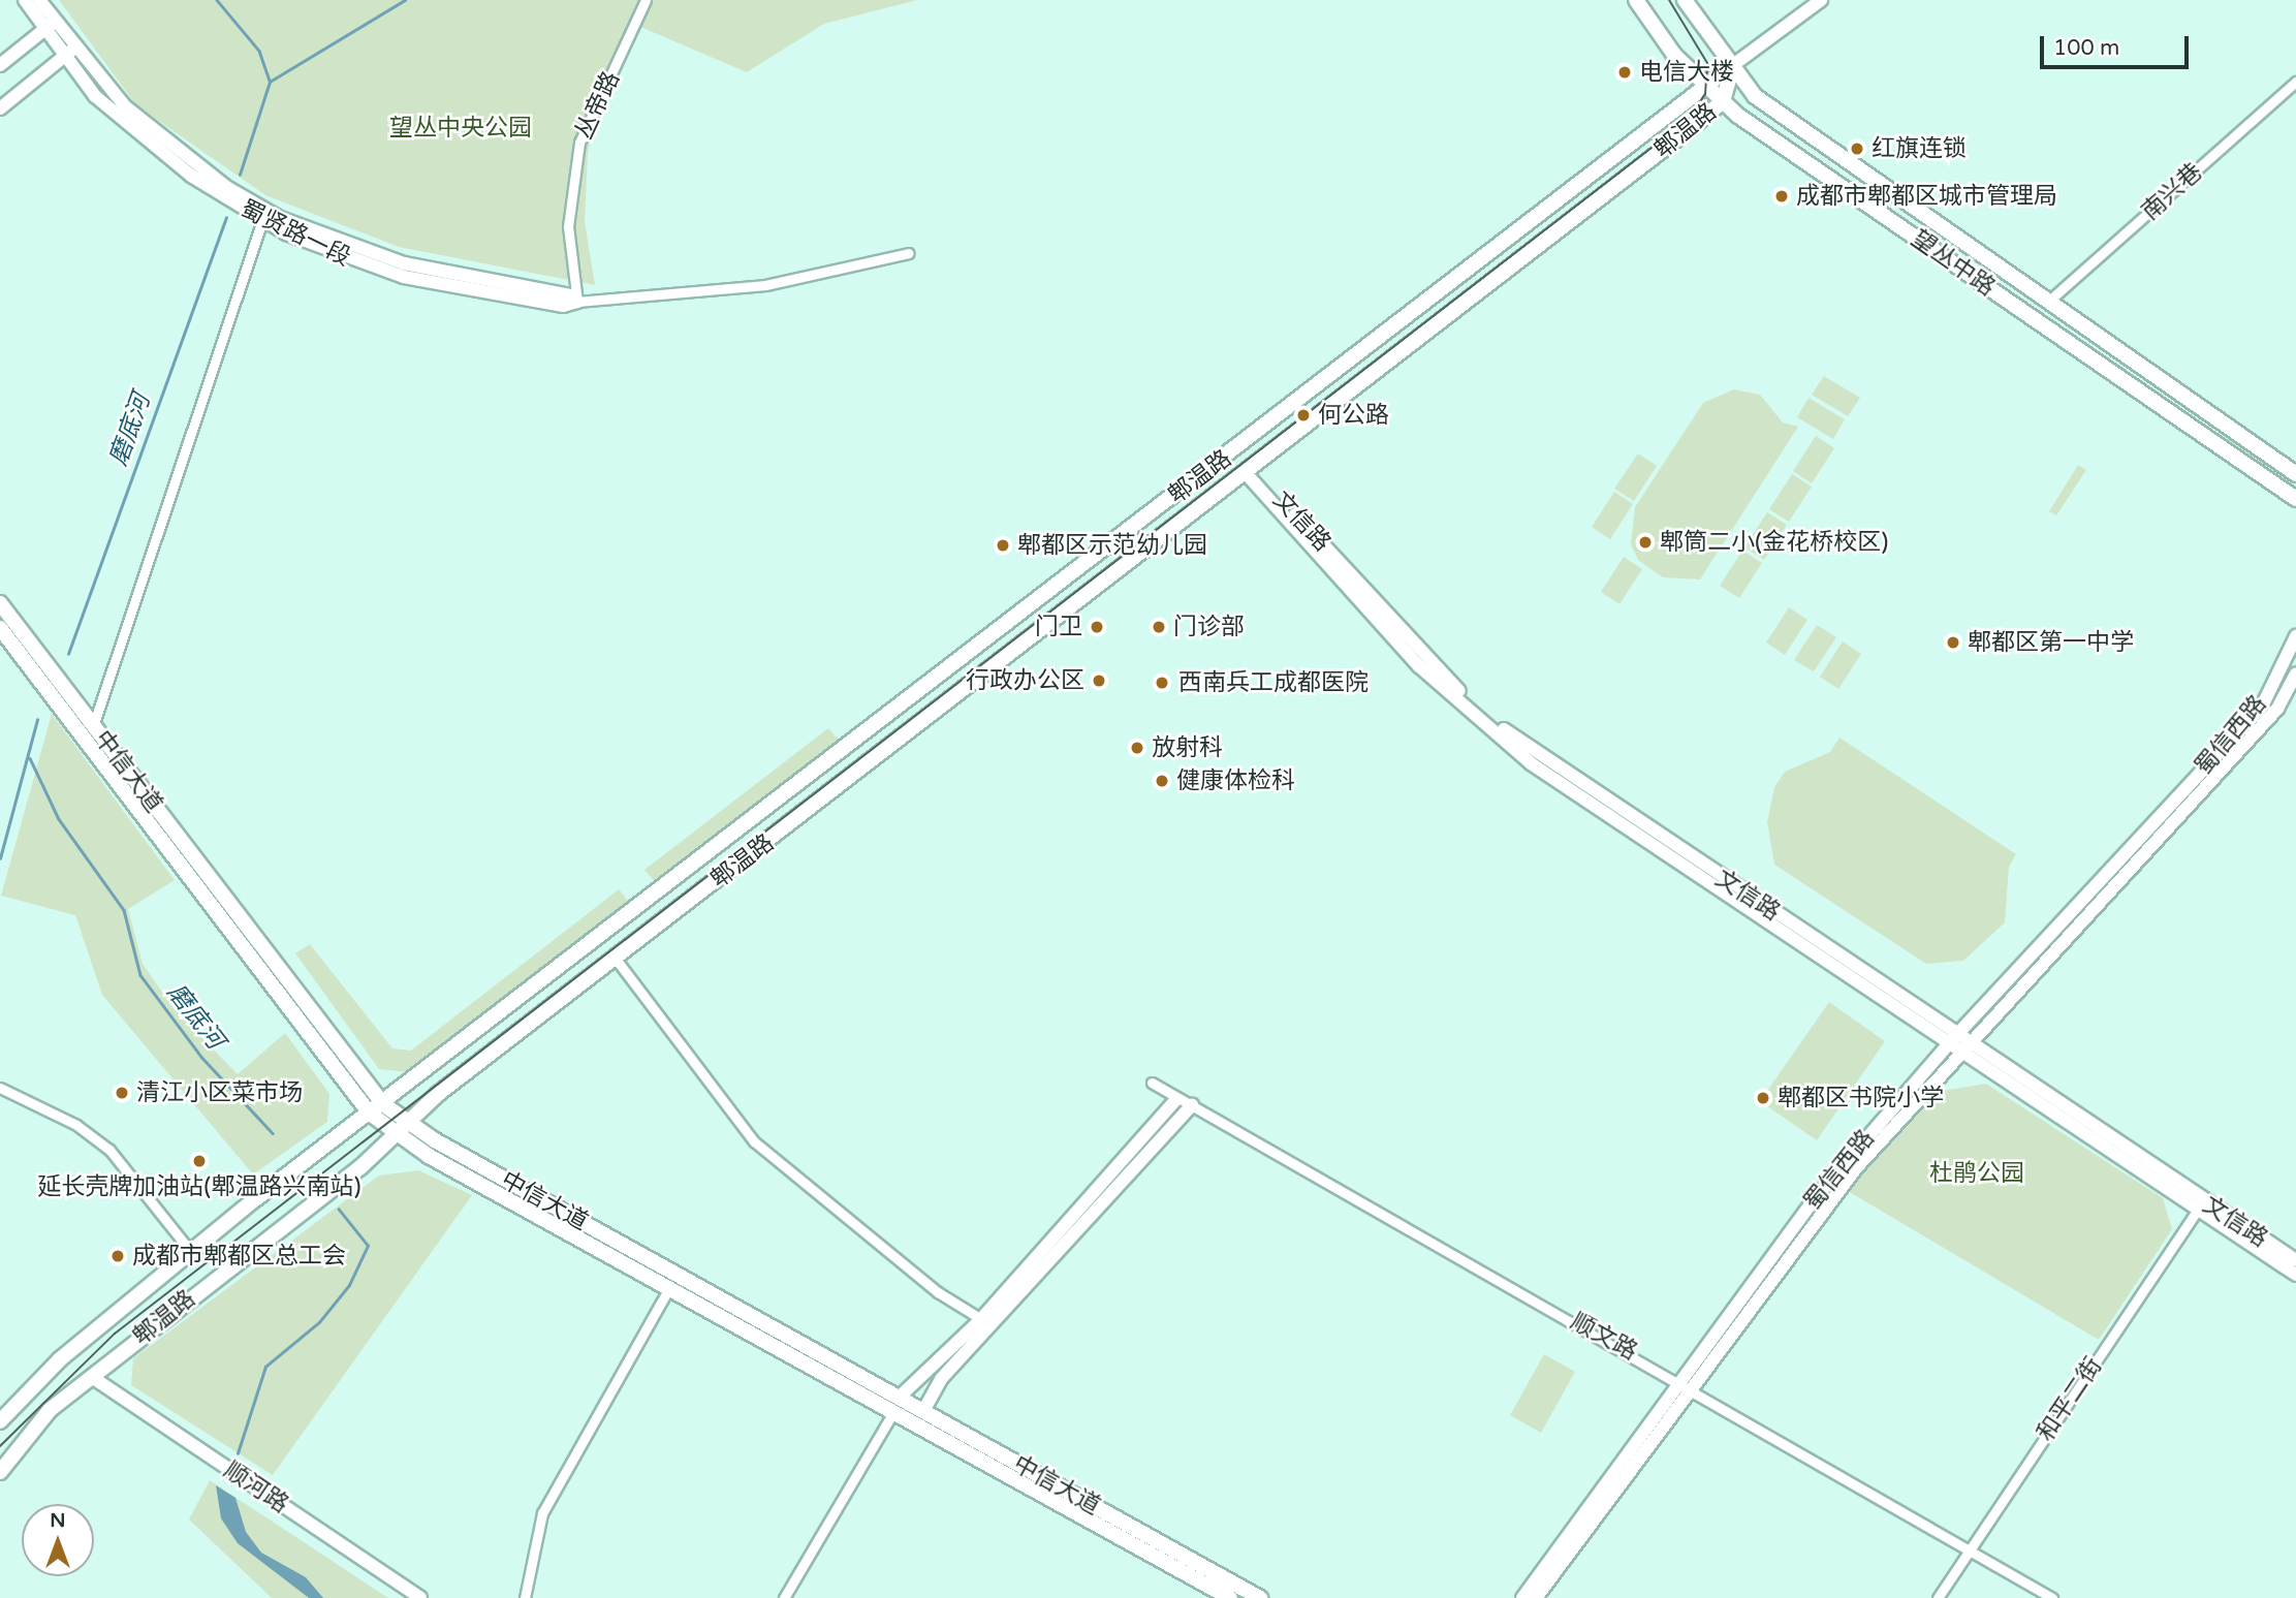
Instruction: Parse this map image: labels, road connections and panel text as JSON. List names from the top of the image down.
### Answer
{
  "streets": {
    "main road": ["郫温路", "望丛中路", "中信大道"],
    "street": [
      "丛帝路",
      "南兴巷",
      "蜀贤路一段",
      "文信路",
      "蜀信西路",
      "顺文路",
      "和平二街",
      "顺河路"
    ]
  },
  "crossings": [
    ["丛帝路", "蜀贤路一段"],
    ["郫温路", "望丛中路"],
    ["郫温路", "文信路"],
    ["郫温路", "中信大道"],
    ["郫温路", "顺河路"],
    ["南兴巷", "望丛中路"],
    ["文信路", "蜀信西路"],
    ["文信路", "和平二街"],
    ["蜀信西路", "顺文路"],
    ["顺文路", "和平二街"]
  ],
  "water": ["磨底河"],
  "parks": ["望丛中央公园", "杜鹃公园"],
  "places": [
    "电信大楼",
    "红旗连锁",
    "成都市郫都区城市管理局",
    "何公路",
    "郫筒二小(金花桥校区)",
    "郫都区示范幼儿园",
    "门卫",
    "门诊部",
    "郫都区第一中学",
    "行政办公区",
    "西南兵工成都医院",
    "放射科",
    "健康体检科",
    "清江小区菜市场",
    "郫都区书院小学",
    "延长壳牌加油站(郫温路兴南站)",
    "成都市郫都区总工会"
  ],
  "scale_bar": "100 m",
  "north": "top"
}
